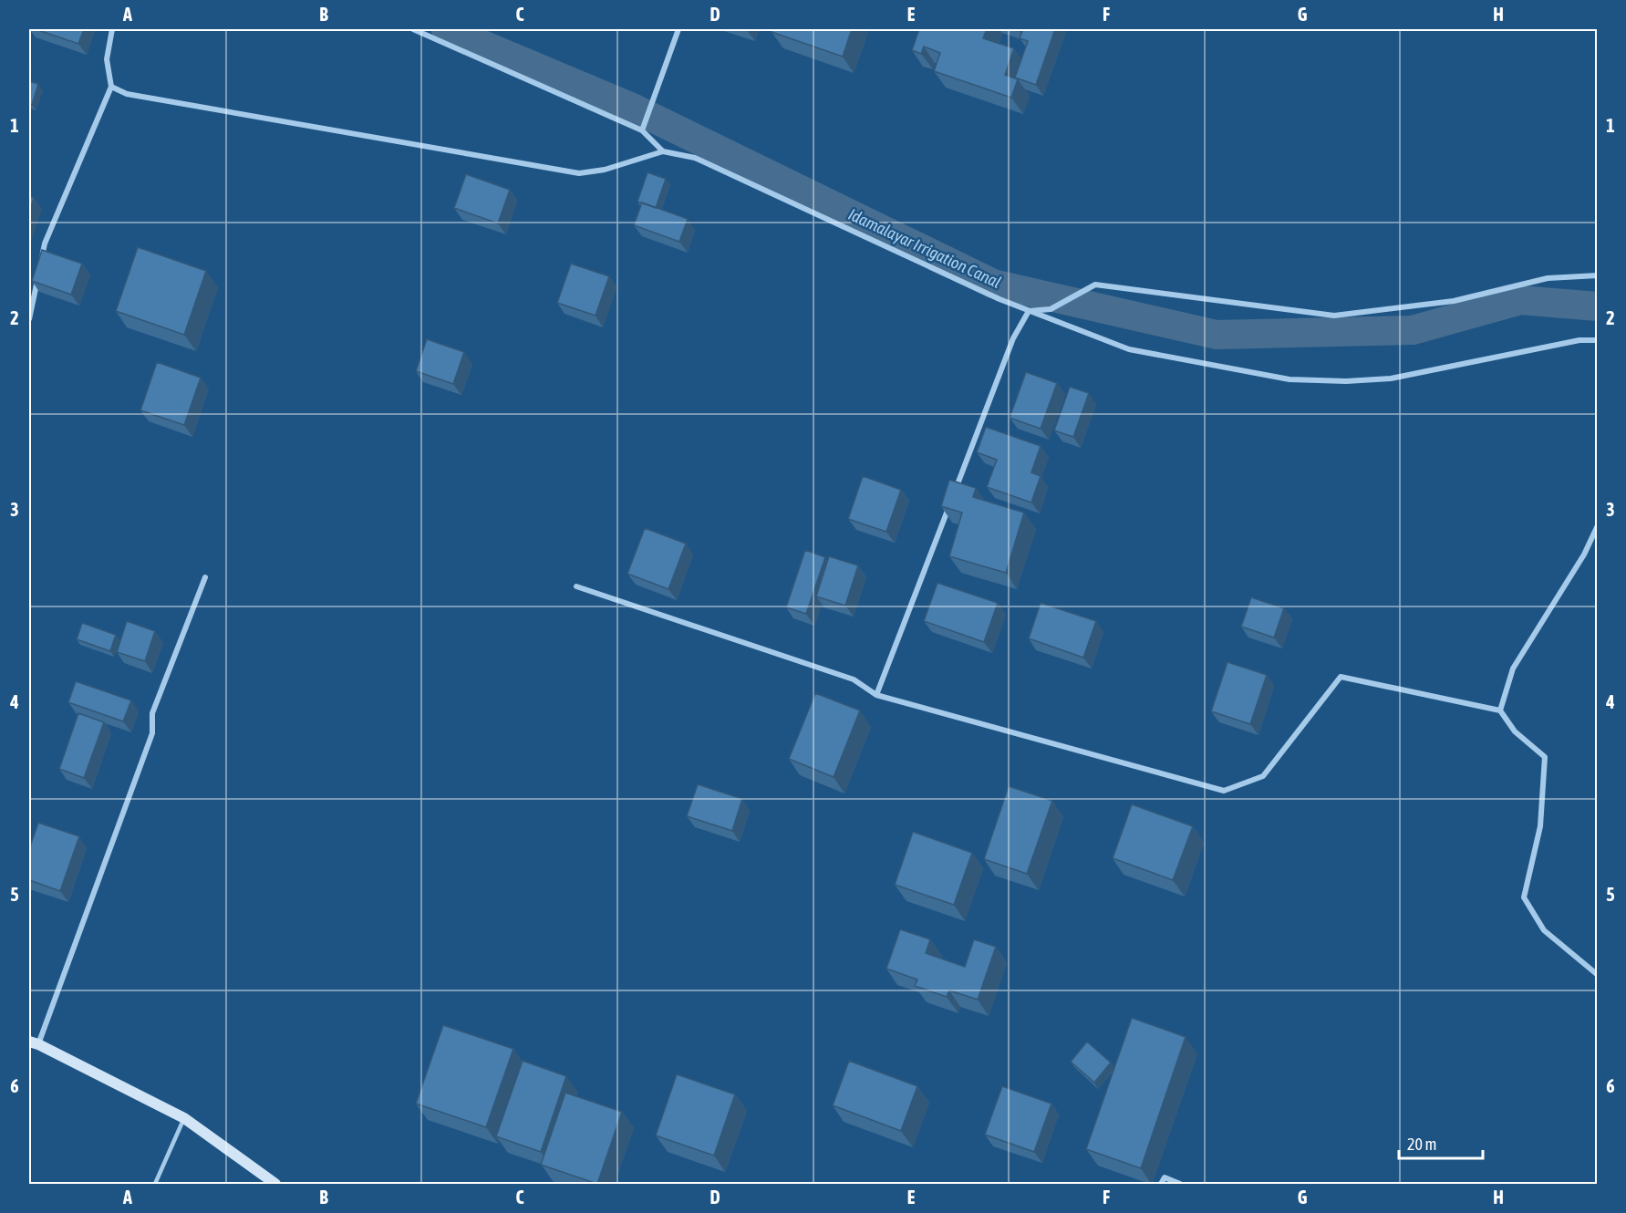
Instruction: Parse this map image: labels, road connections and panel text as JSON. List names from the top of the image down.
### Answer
{
  "water": ["Idamalayar Irrigation Canal"],
  "scale_bar": "20 m",
  "grid": {
    "columns": [
      "A",
      "B",
      "C",
      "D",
      "E",
      "F",
      "G",
      "H"
    ],
    "rows": [
      "1",
      "2",
      "3",
      "4",
      "5",
      "6"
    ]
  }
}
